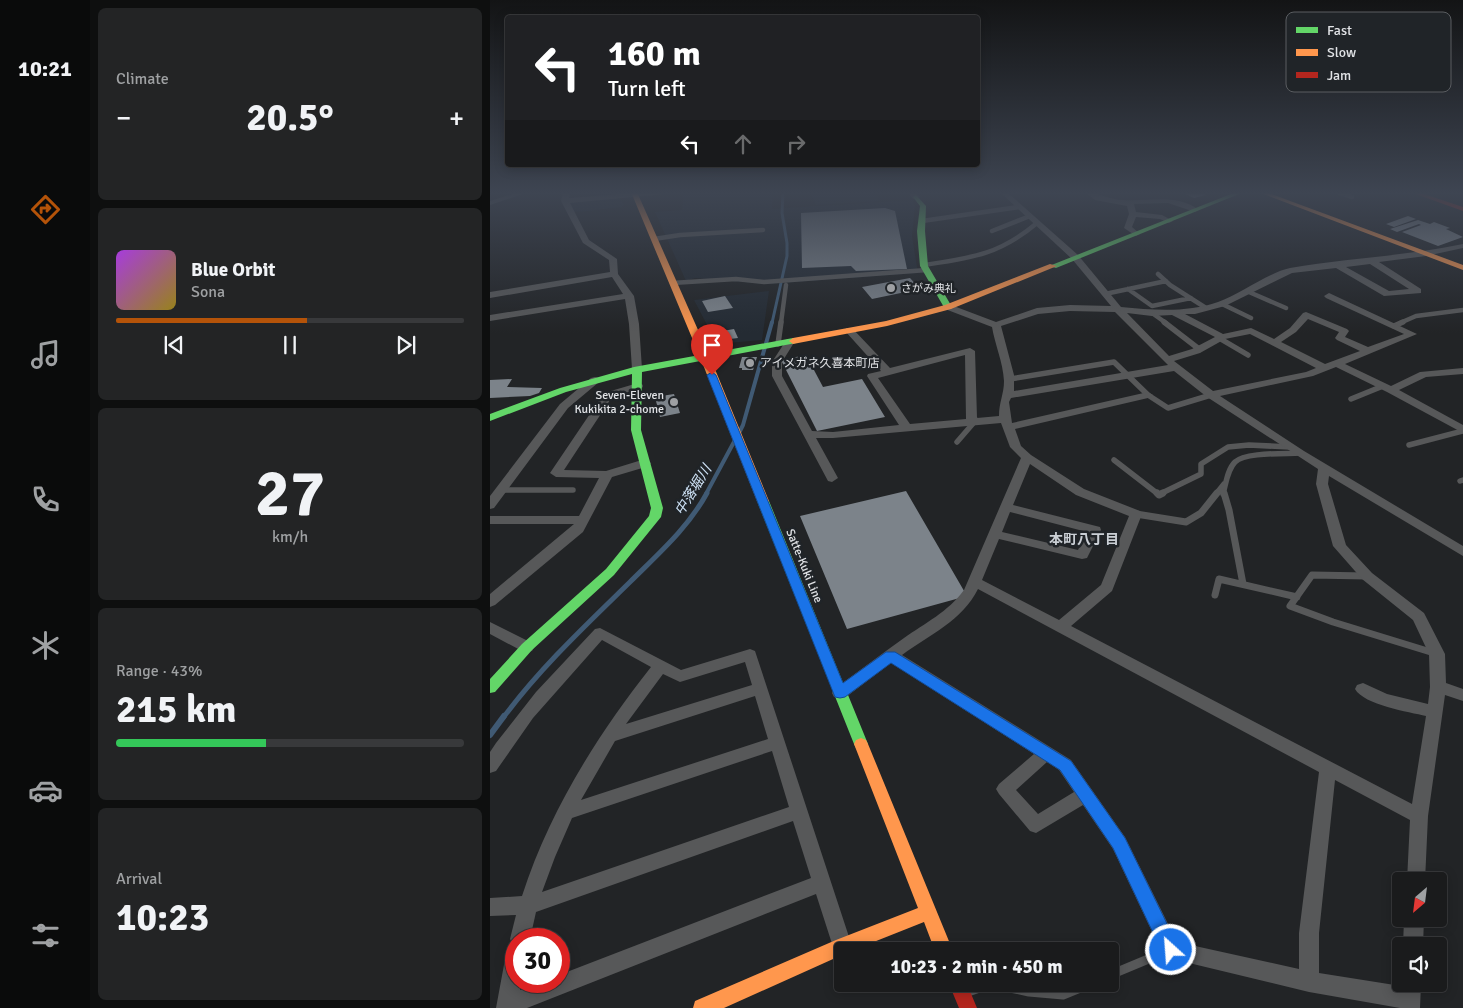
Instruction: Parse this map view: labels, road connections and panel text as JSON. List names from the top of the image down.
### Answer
{
  "streets": {
    "street": ["Satte-Kuki Line"]
  },
  "districts": ["本町八丁目"],
  "water": ["中落堀川"],
  "places": ["さがみ典礼", "アイメガネ久喜本町店", "Seven-Eleven Kukikita 2-chome"],
  "legend": ["Fast", "Slow", "Jam"],
  "north": "bottom left",
  "page": {
    "tabs": "10:21",
    "tile": [
      "Climate",
      ["27", "km/h"],
      ["Range · 43%", "215 km"],
      ["Arrival", "10:23"]
    ],
    "turn": ["160 m", "Turn left"],
    "heat": ["−", "20.5°", "+"],
    "song": ["Blue Orbit", "Sona"],
    "limit": "30",
    "trip": "10:23 · 2 min · 450 m"
  }
}
